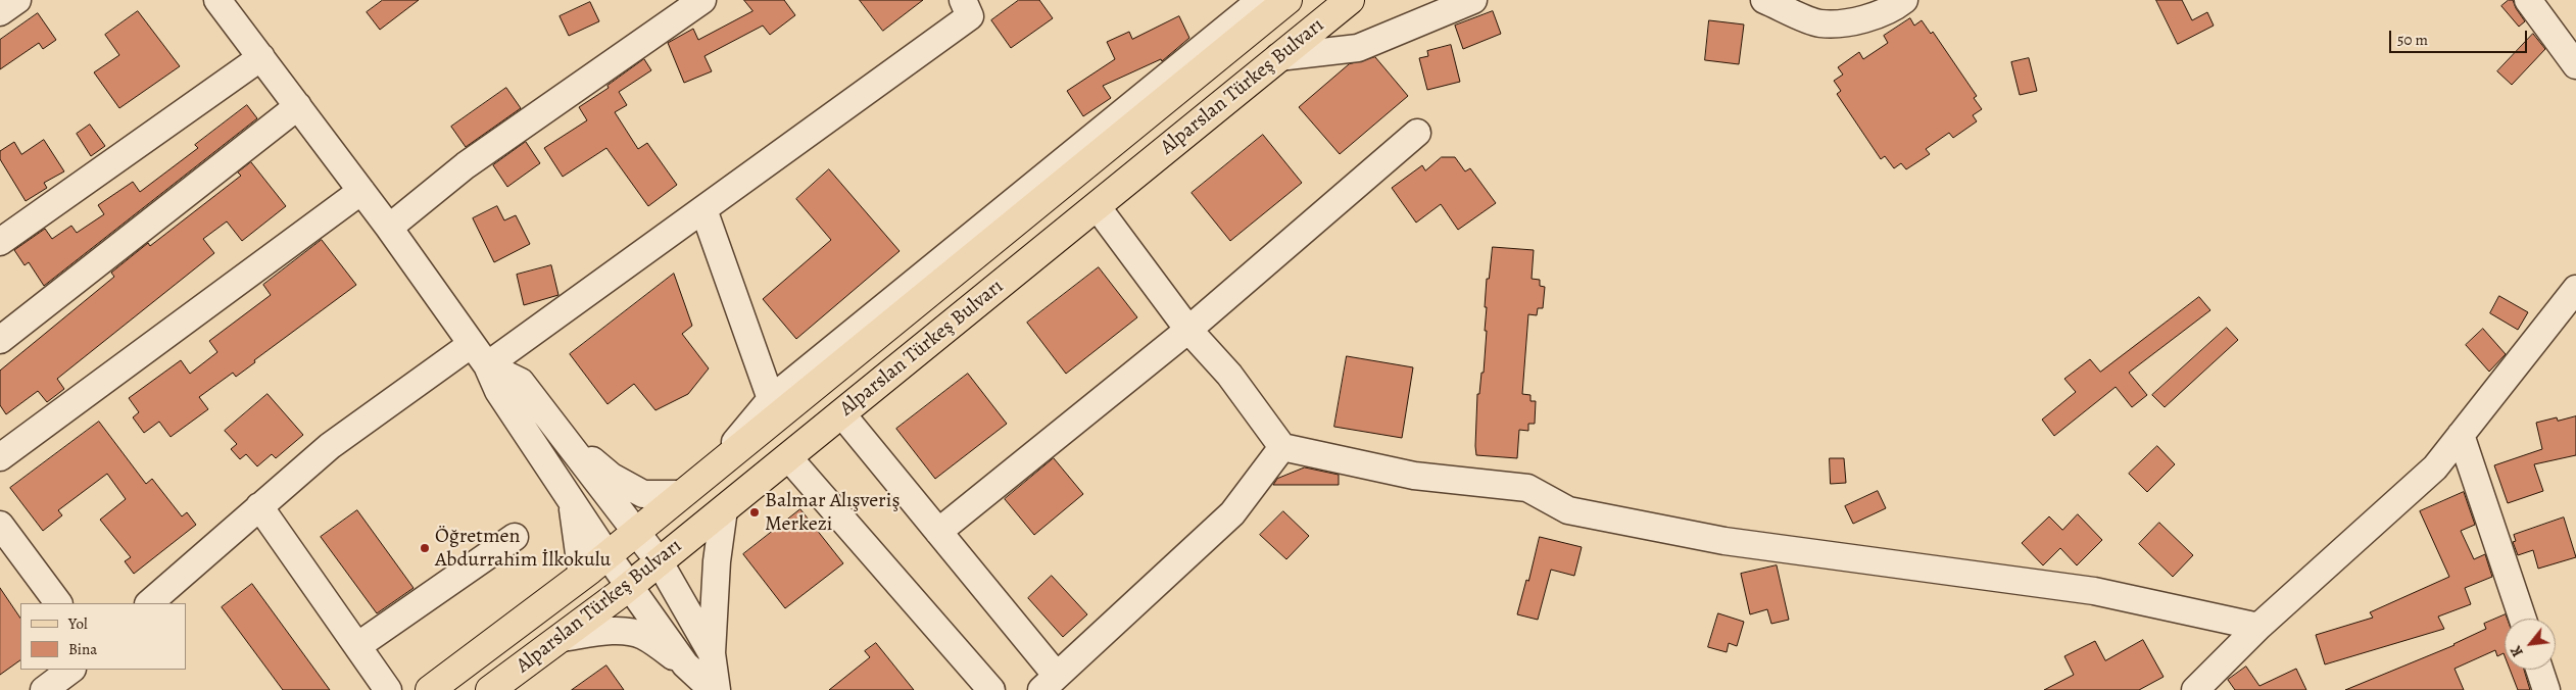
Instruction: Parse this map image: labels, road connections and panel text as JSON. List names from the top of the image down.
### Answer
{
  "streets": {
    "main road": ["Alparslan Türkeş Bulvarı"]
  },
  "places": ["Balmar Alışveriş Merkezi", "Öğretmen Abdurrahim İlkokulu"],
  "legend": ["Yol", "Bina"],
  "scale_bar": "50 m",
  "north": "bottom left"
}
